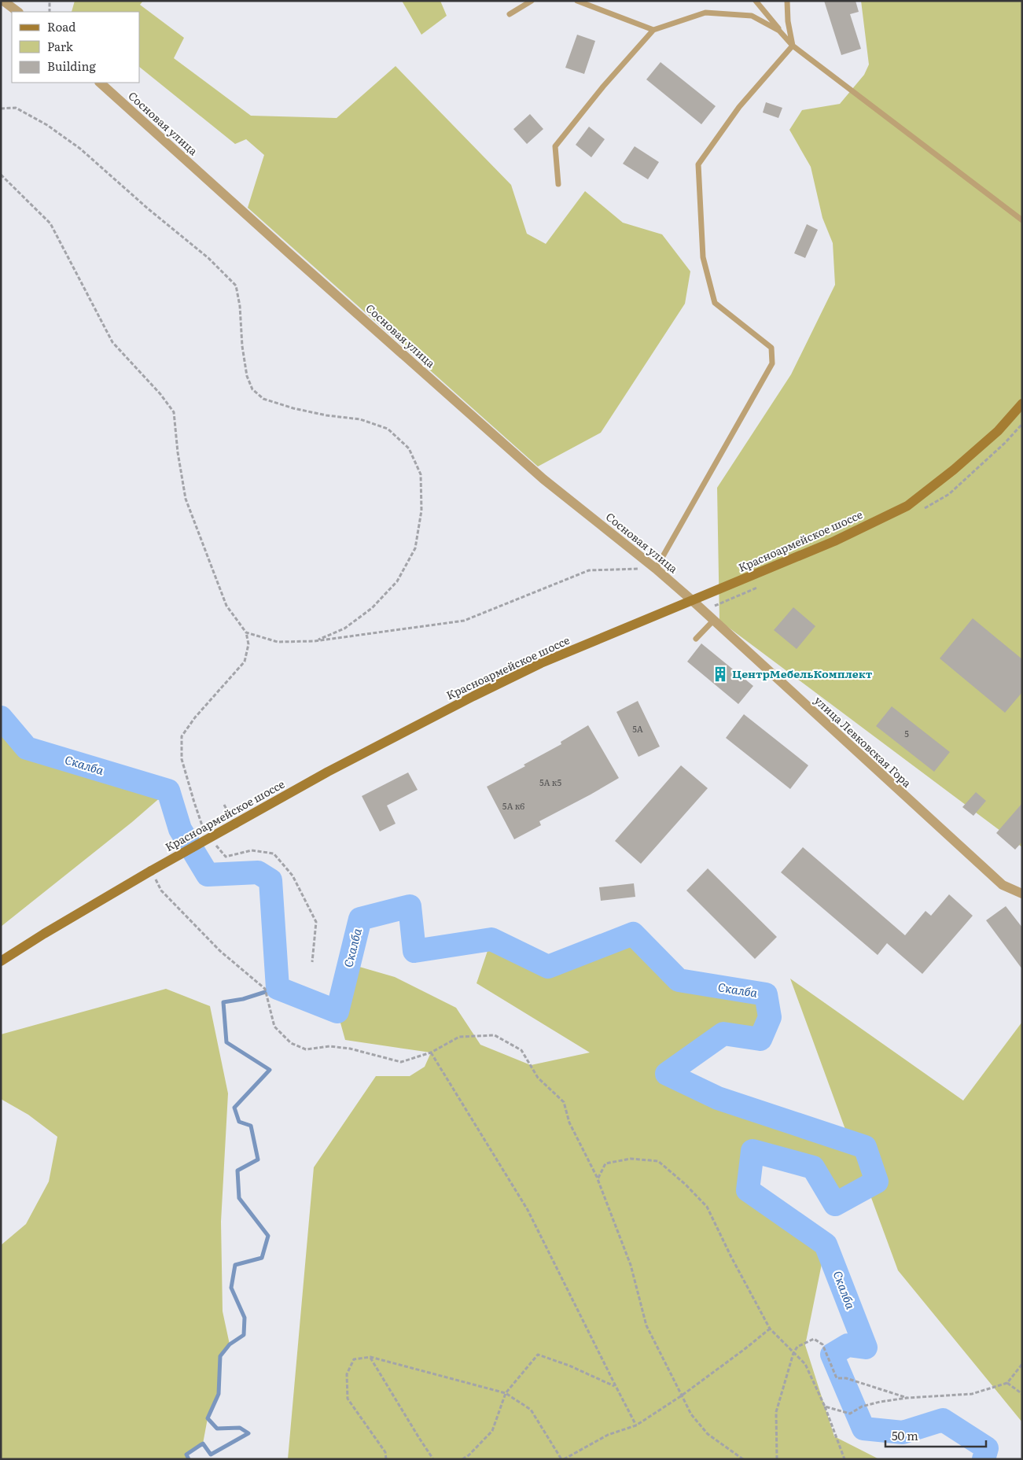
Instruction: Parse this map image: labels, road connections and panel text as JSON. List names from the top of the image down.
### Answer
{
  "streets": {
    "main road": ["Красноармейское шоссе"],
    "street": ["Сосновая улица", "улица Левковская Гора"]
  },
  "crossings": [
    ["Сосновая улица", "Красноармейское шоссе"],
    ["Сосновая улица", "улица Левковская Гора"],
    ["Красноармейское шоссе", "улица Левковская Гора"]
  ],
  "water": ["Скалба"],
  "places": {
    "building": ["ЦентрМебельКомплект"]
  },
  "house_numbers": [
    "5А",
    "5",
    "5А к5",
    "5А к6"
  ],
  "legend": ["Road", "Park", "Building"],
  "scale_bar": "50 m"
}
